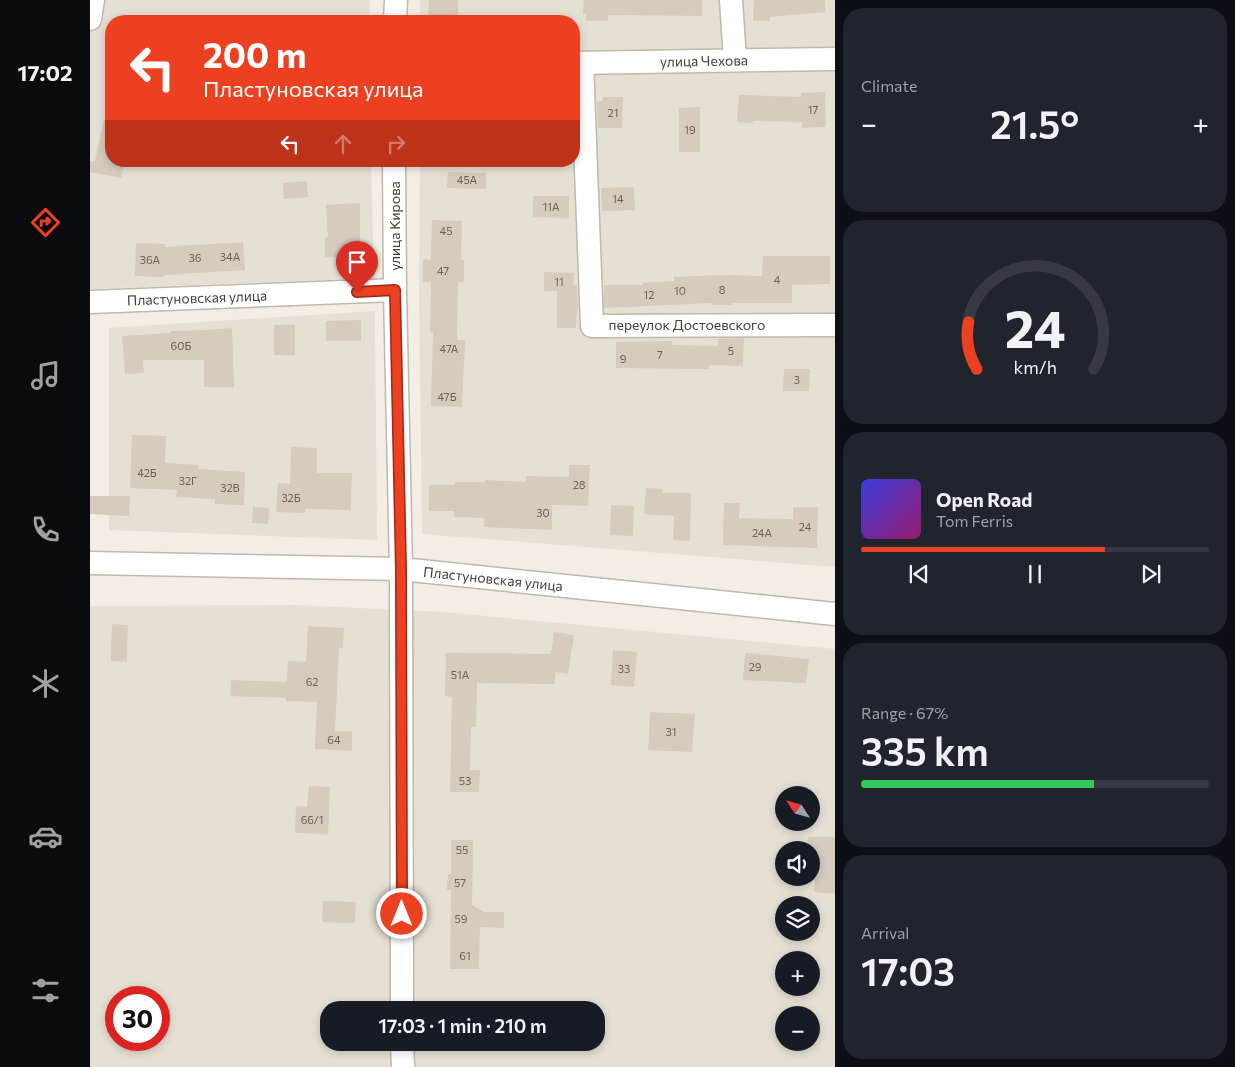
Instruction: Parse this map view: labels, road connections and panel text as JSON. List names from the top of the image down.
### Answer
{
  "streets": {
    "street": [
      "улица Чехова",
      "улица Кирова",
      "Пластуновская улица",
      "переулок Достоевского"
    ]
  },
  "crossings": [
    ["улица Кирова", "Пластуновская улица"]
  ],
  "house_numbers": [
    "17",
    "21",
    "19",
    "45А",
    "14",
    "11А",
    "45",
    "34А",
    "36",
    "36А",
    "47",
    "4",
    "11",
    "8",
    "10",
    "12",
    "60Б",
    "47А",
    "5",
    "7",
    "9",
    "3",
    "47Б",
    "42Б",
    "32Г",
    "28",
    "32В",
    "32Б",
    "30",
    "24",
    "24А",
    "29",
    "33",
    "51А",
    "62",
    "31",
    "64",
    "53",
    "66/1",
    "55",
    "57",
    "59",
    "61"
  ],
  "north": "top left",
  "page": {
    "tabs": "17:02",
    "tile": [
      "Climate",
      ["Range · 67%", "335 km"],
      ["Arrival", "17:03"]
    ],
    "turn": ["200 m", "Пластуновская улица"],
    "heat": ["−", "21.5°", "+"],
    "song": ["Open Road", "Tom Ferris"],
    "map_buttons": ["+", "−"],
    "limit": "30",
    "trip": "17:03 · 1 min · 210 m",
    "gauge": ["24", "km/h"]
  }
}
